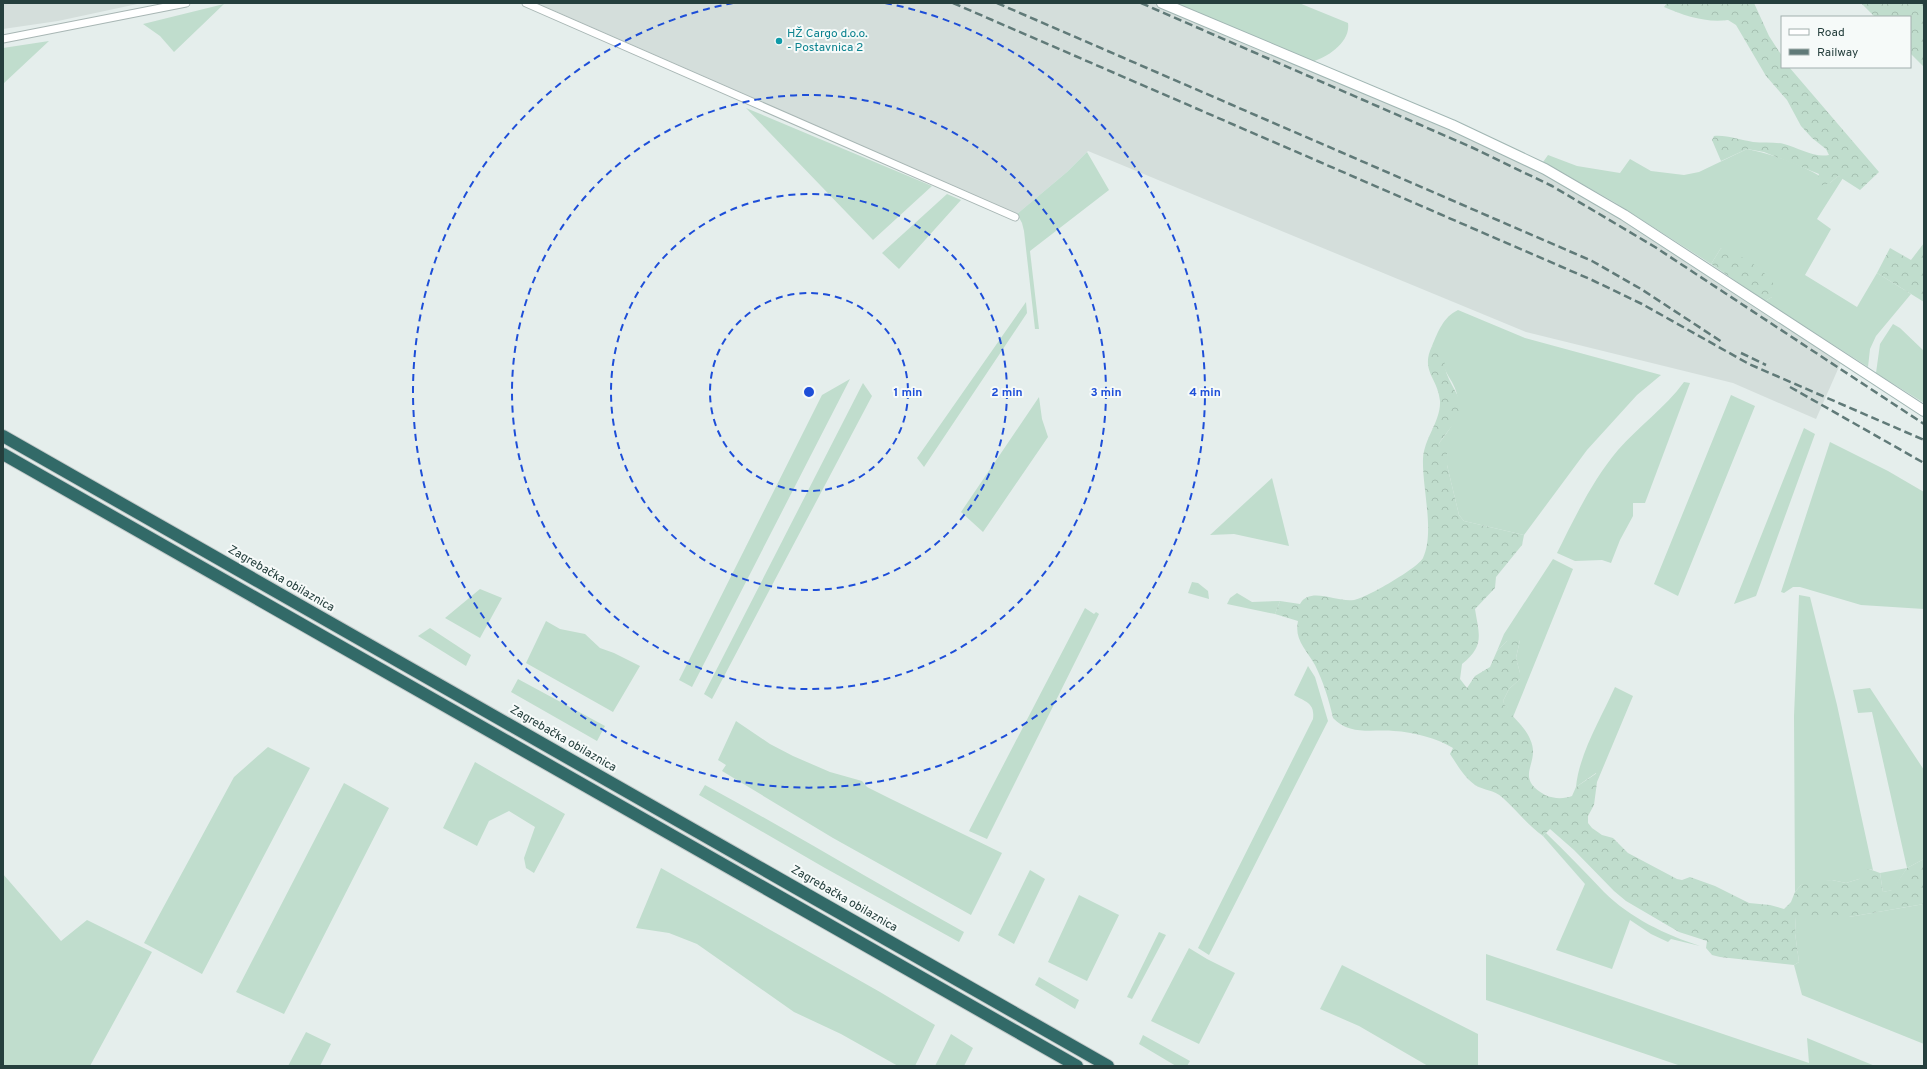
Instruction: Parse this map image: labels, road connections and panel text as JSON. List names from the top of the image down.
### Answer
{
  "streets": {
    "highway": ["Zagrebačka obilaznica"]
  },
  "places": ["HŽ Cargo d.o.o. - Postavnica 2"],
  "legend": ["Road", "Railway"],
  "rings": [
    "1 min",
    "2 min",
    "3 min",
    "4 min"
  ]
}
